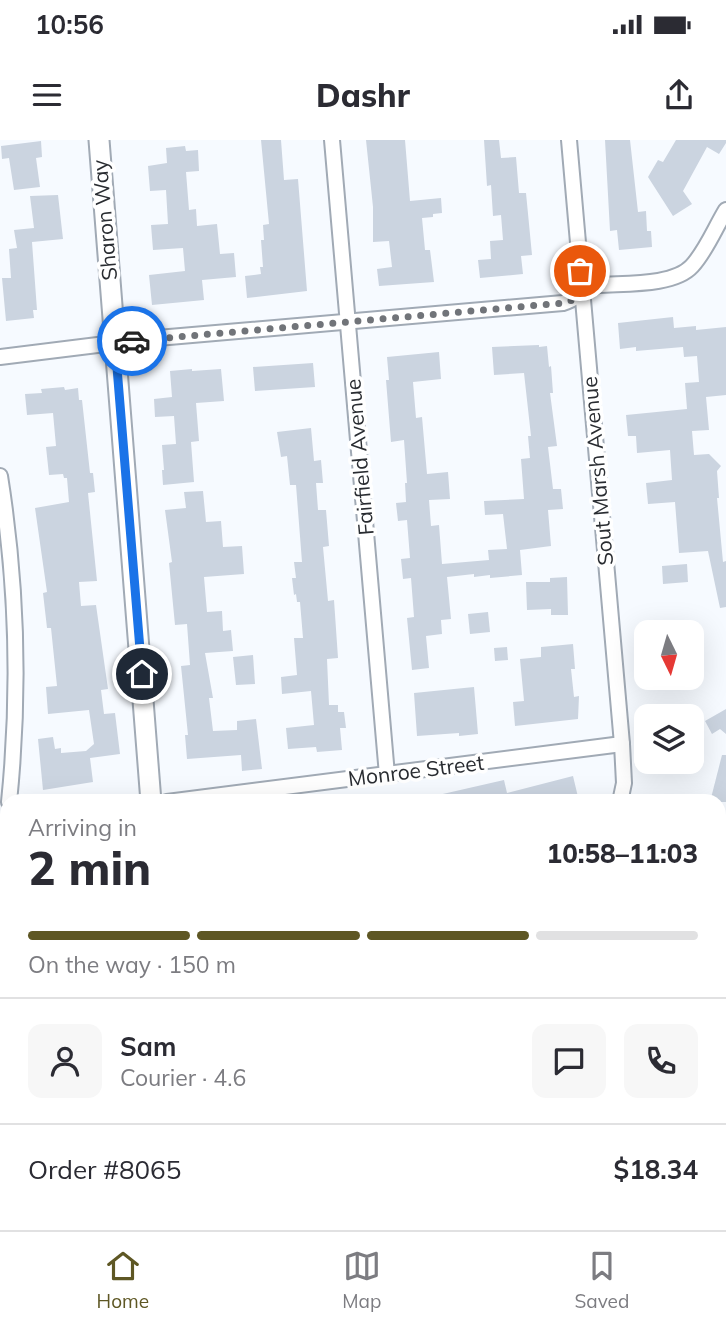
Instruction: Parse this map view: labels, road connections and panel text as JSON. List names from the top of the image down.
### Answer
{
  "streets": {
    "street": [
      "Sharon Way",
      "Fairfield Avenue",
      "Sout Marsh Avenue",
      "Monroe Street"
    ]
  },
  "crossings": [
    ["Fairfield Avenue", "Monroe Street"],
    ["Sout Marsh Avenue", "Monroe Street"]
  ],
  "north": "bottom",
  "page": {
    "status": "10:56",
    "header": "Dashr",
    "heading": ["2 min", "Arriving in", "10:58–11:03"],
    "panel": [
      "Sam",
      "Courier · 4.6",
      "Order #8065",
      "$18.34"
    ],
    "bar": "On the way · 150 m",
    "tabs": ["Home", "Map", "Saved"]
  }
}
